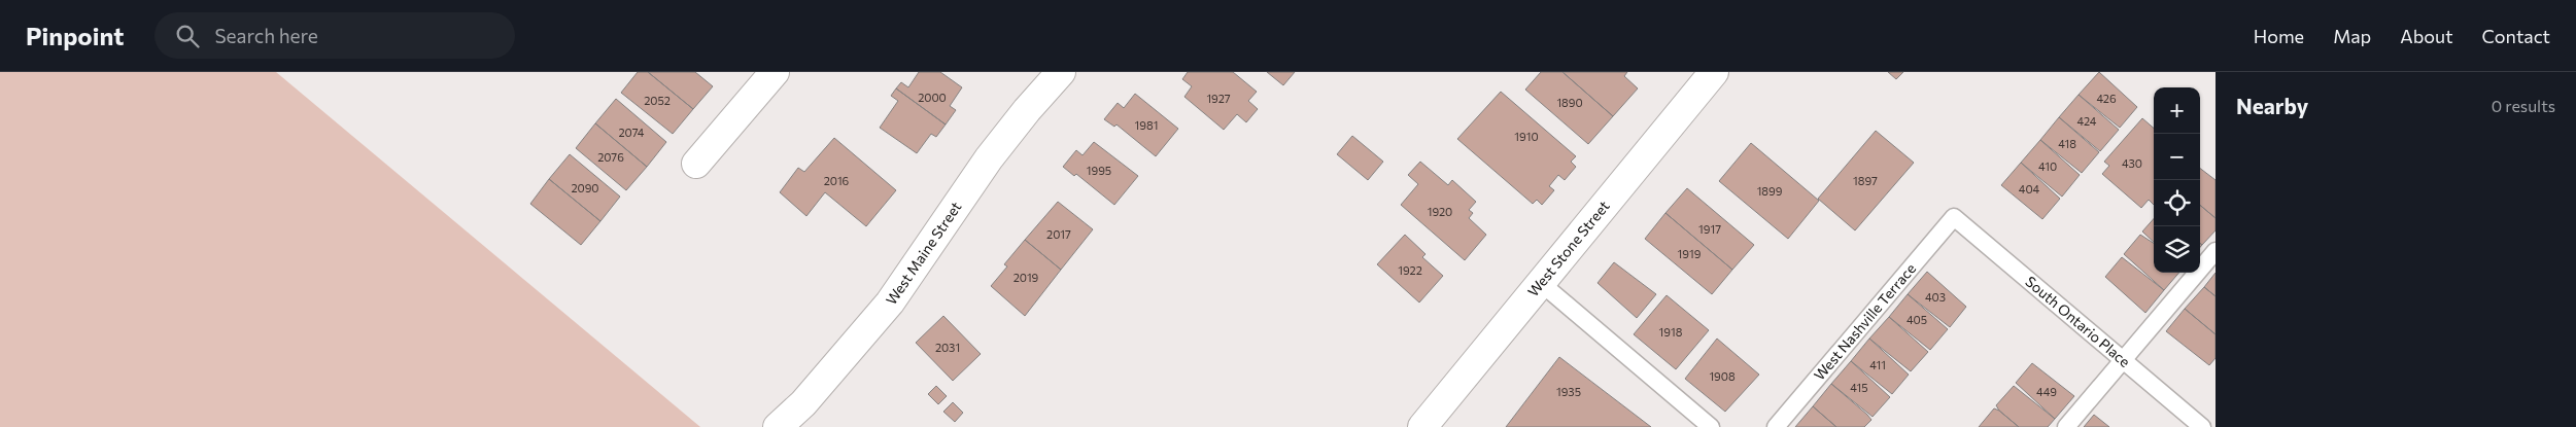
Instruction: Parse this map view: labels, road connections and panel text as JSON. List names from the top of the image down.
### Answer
{
  "streets": {
    "street": ["West Stone Street", "West Maine Street"],
    "lane": ["West Nashville Terrace", "South Ontario Place"]
  },
  "crossings": [
    ["West Nashville Terrace", "South Ontario Place"]
  ],
  "house_numbers": [
    "2000",
    "1927",
    "426",
    "2052",
    "1890",
    "424",
    "1981",
    "2074",
    "1910",
    "418",
    "2076",
    "430",
    "410",
    "1995",
    "2016",
    "1897",
    "2090",
    "404",
    "1899",
    "1920",
    "1917",
    "2017",
    "1919",
    "1922",
    "2019",
    "403",
    "405",
    "1918",
    "2031",
    "411",
    "1908",
    "415",
    "1935",
    "449"
  ],
  "page": {
    "header": "Pinpoint",
    "search": "Search here",
    "nav": [
      "Home",
      "Map",
      "About",
      "Contact"
    ],
    "heading": ["Nearby", "0 results"],
    "map_buttons": ["+", "−"]
  }
}
